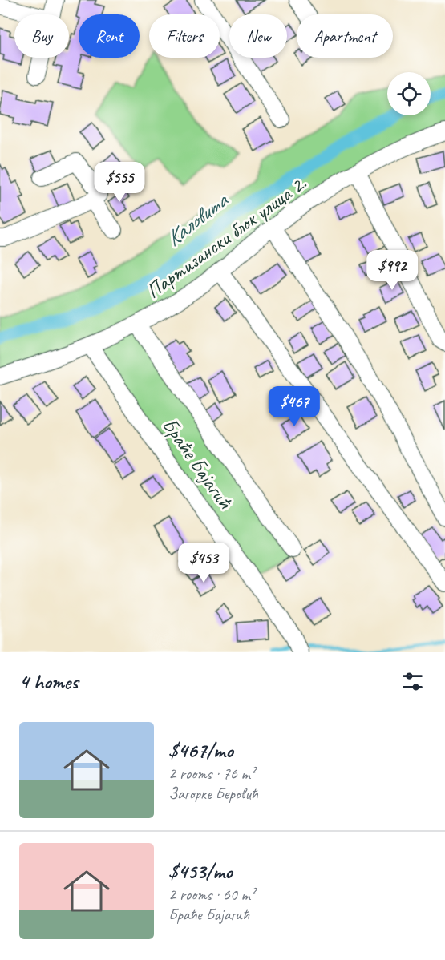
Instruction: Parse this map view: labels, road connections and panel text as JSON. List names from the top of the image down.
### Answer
{
  "streets": {
    "street": ["Партизански блок улица 2.", "Браће Бајагић"]
  },
  "crossings": [
    ["Партизански блок улица 2.", "Браће Бајагић"]
  ],
  "water": ["Каловита"],
  "page": {
    "chip": [
      "Buy",
      "Rent",
      "Filters",
      "New",
      "Apartment"
    ],
    "price": [
      "$555",
      "$992",
      "$467",
      "$453"
    ],
    "heading": "4 homes",
    "list": [
      {
        "name": "$467/mo",
        "note": "2 rooms · 76 m² · Загорке Беровић"
      },
      {
        "name": "$453/mo",
        "note": "2 rooms · 60 m² · Браће Бајагић"
      }
    ]
  }
}
